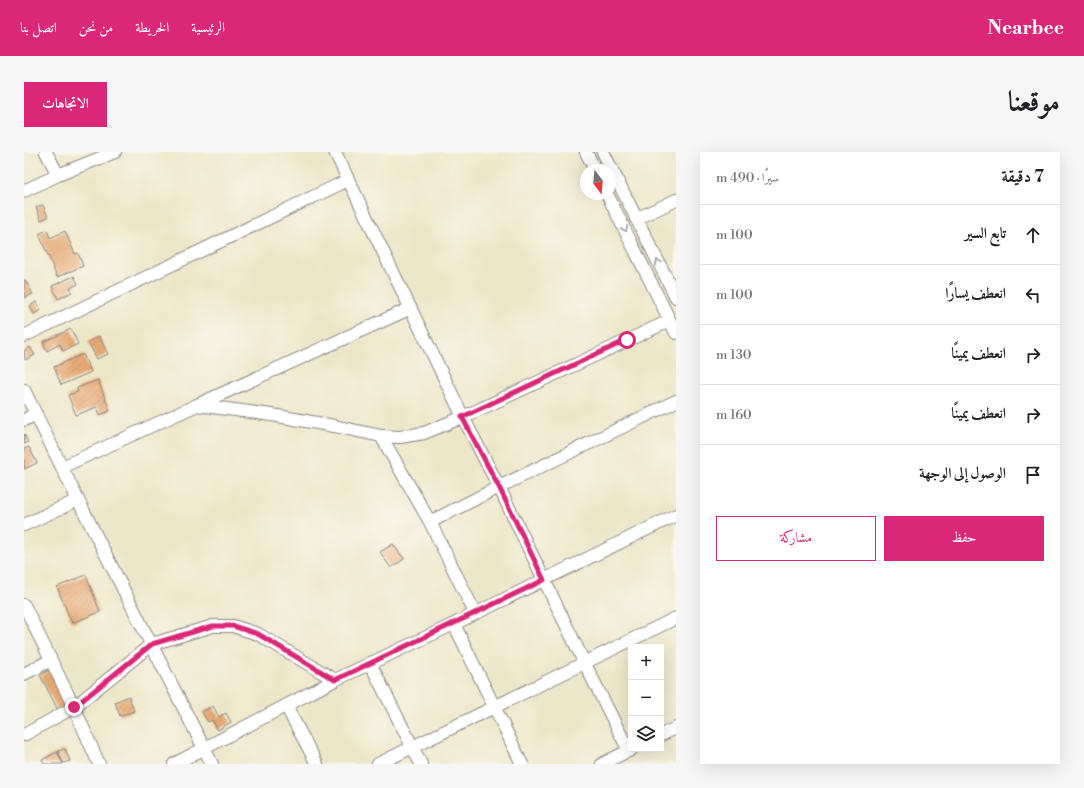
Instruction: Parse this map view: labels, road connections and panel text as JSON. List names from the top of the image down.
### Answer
{
  "north": "bottom",
  "page": {
    "header": "Nearbee",
    "nav": [
      "الرئيسية",
      "الخريطة",
      "من نحن",
      "اتصل بنا"
    ],
    "title": "موقعنا",
    "buttons": [
      "الاتجاهات",
      ["حفظ", "مشاركة"]
    ],
    "heading": ["7 دقيقة", "سيرًا · 490 m"],
    "list": [
      ["تابع السير", "100 m"],
      ["انعطف يسارًا", "100 m"],
      ["انعطف يمينًا", "130 m"],
      ["انعطف يمينًا", "160 m"],
      "الوصول إلى الوجهة"
    ],
    "map_buttons": ["+", "−"]
  }
}
